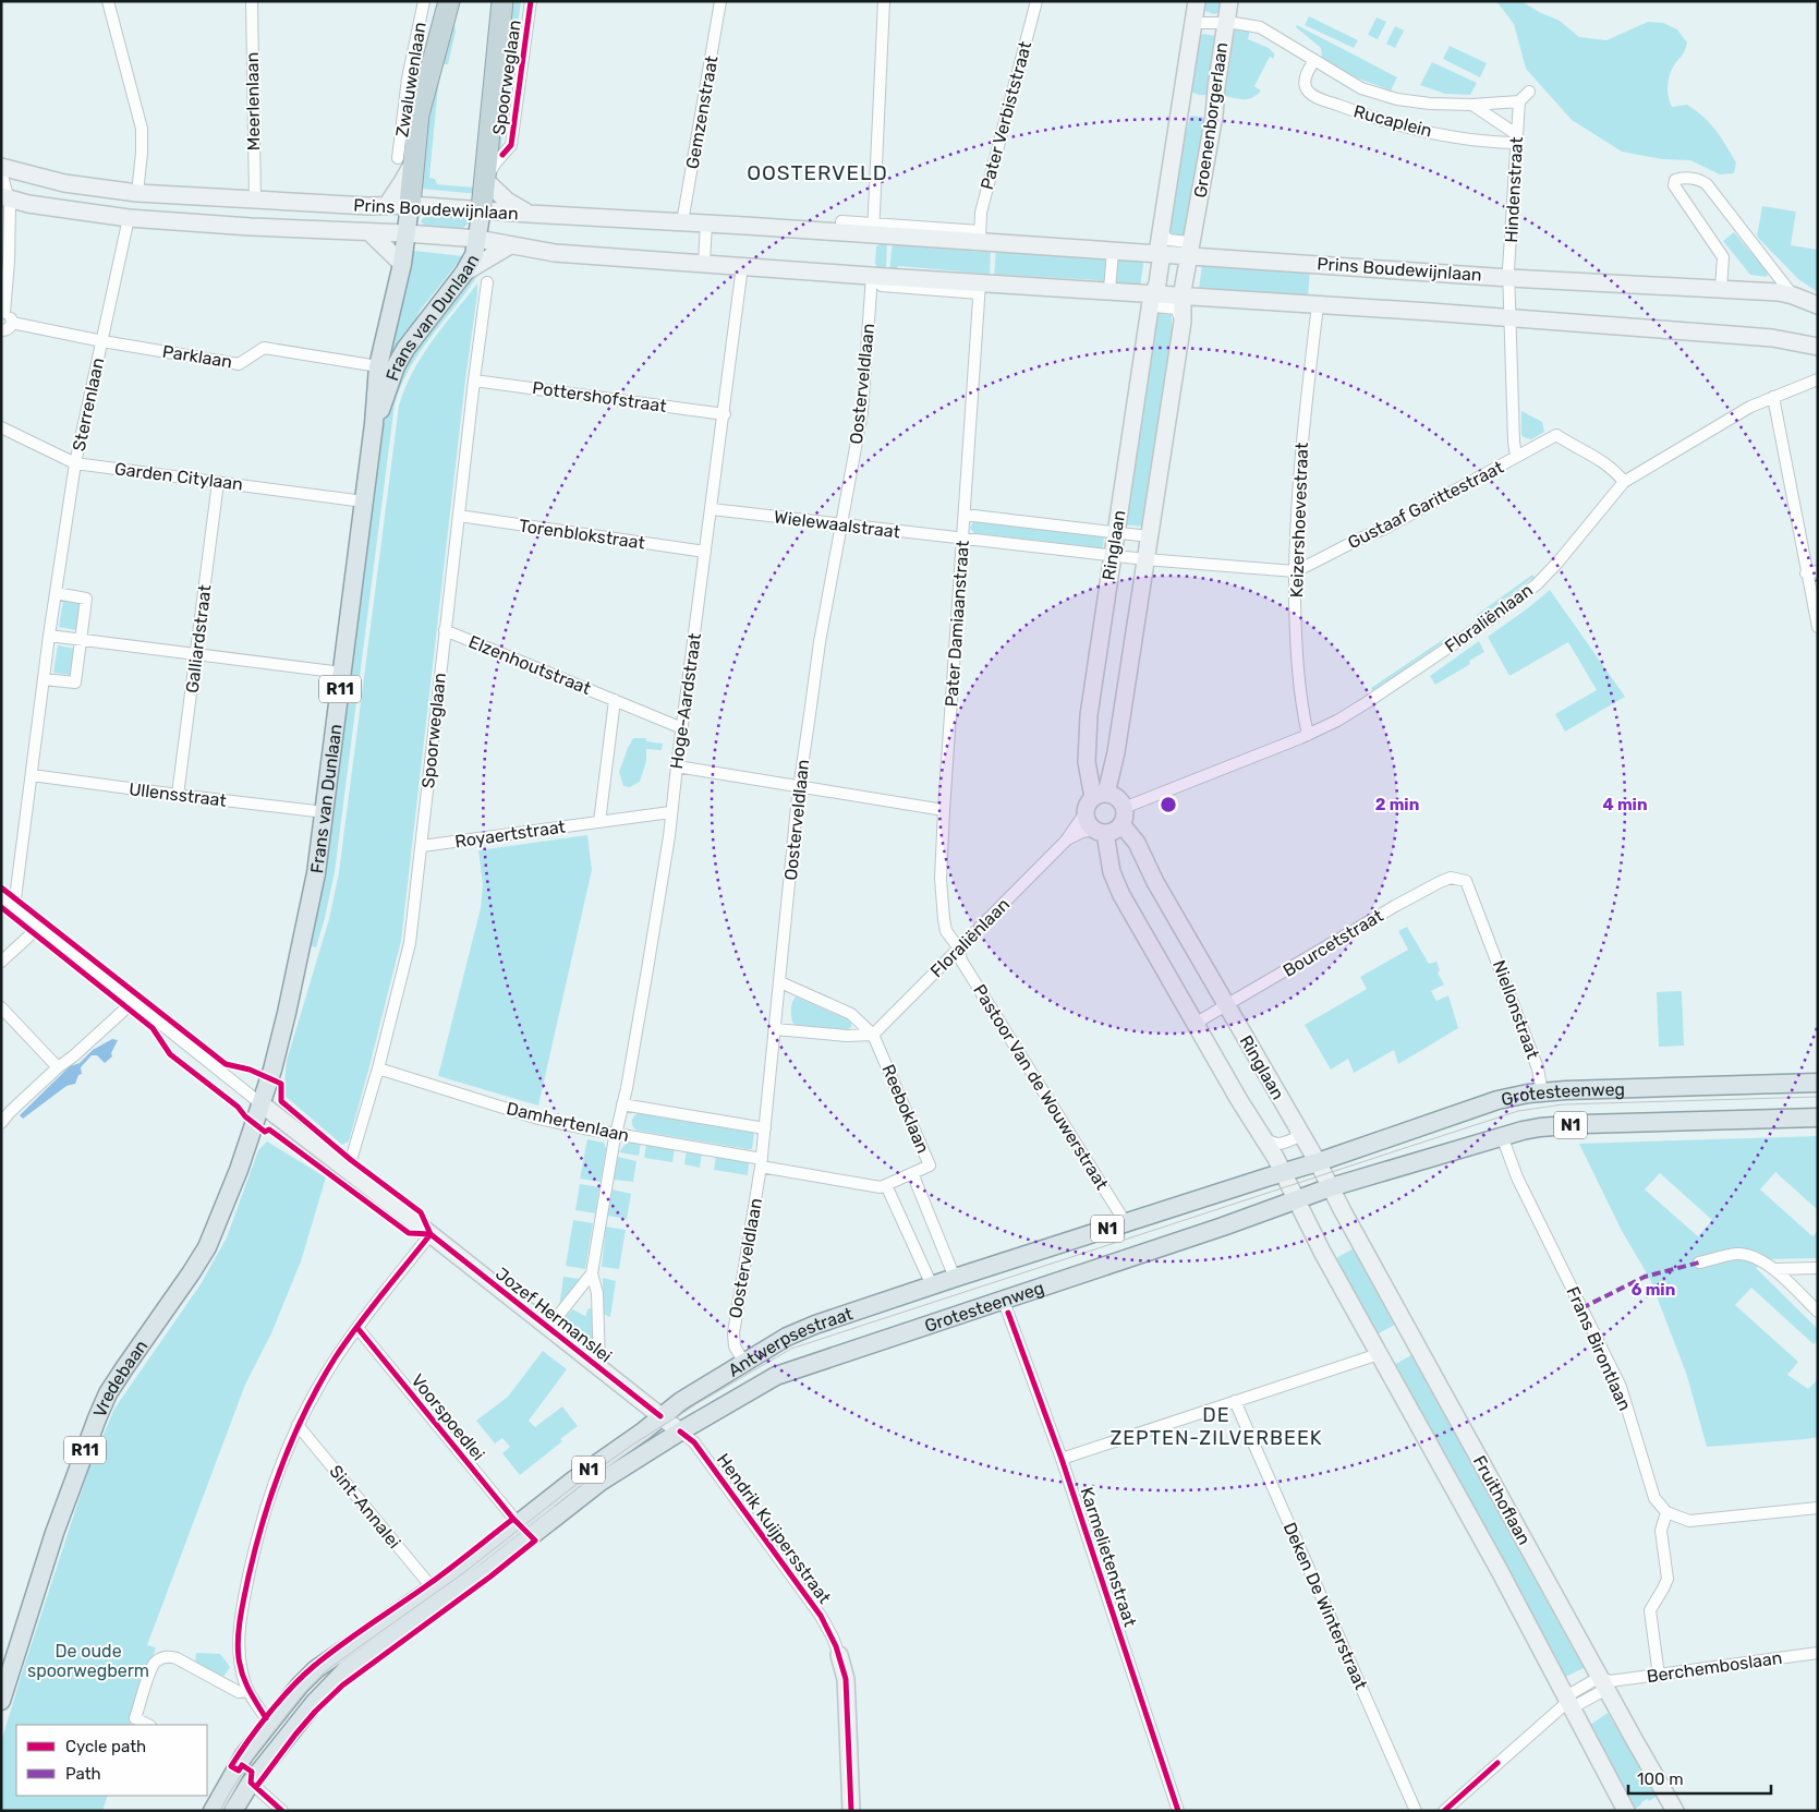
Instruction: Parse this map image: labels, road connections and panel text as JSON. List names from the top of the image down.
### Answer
{
  "streets": {
    "highway": ["R11"],
    "main road": [
      "Frans van Dunlaan",
      "Grotesteenweg",
      "N1",
      "Antwerpsestraat",
      "Vredebaan"
    ],
    "street": [
      "Spoorweglaan",
      "Zwaluwenlaan",
      "Meerlenlaan",
      "Gemzenstraat",
      "Pater Verbiststraat",
      "Groenenborgerlaan",
      "Rucaplein",
      "Hindenstraat",
      "Prins Boudewijnlaan",
      "Parklaan",
      "Oosterveldlaan",
      "Pottershofstraat",
      "Sterrenlaan",
      "Garden Citylaan",
      "Gustaaf Garittestraat",
      "Keizershoevestraat",
      "Wielewaalstraat",
      "Torenblokstraat",
      "Ringlaan",
      "Floraliënlaan",
      "Pater Damiaanstraat",
      "Galliardstraat",
      "Elzenhoutstraat",
      "Hoge-Aardstraat",
      "Ullensstraat",
      "Royaertstraat",
      "Bourcetstraat",
      "Niellonstraat",
      "Pastoor Van de Wouwerstraat",
      "Reeboklaan",
      "Damhertenlaan",
      "Jozef Hermanslei",
      "Frans Birontlaan",
      "Voorspoedlei",
      "Fruithoflaan",
      "Sint-Annalei",
      "Hendrik Kuijpersstraat",
      "Karmelietenstraat",
      "Deken De Winterstraat",
      "Berchemboslaan"
    ]
  },
  "crossings": [
    ["Spoorweglaan", "Pottershofstraat"],
    ["Spoorweglaan", "Torenblokstraat"],
    ["Spoorweglaan", "Elzenhoutstraat"],
    ["Spoorweglaan", "R11"],
    ["Spoorweglaan", "Royaertstraat"],
    ["Spoorweglaan", "Damhertenlaan"],
    ["Spoorweglaan", "Jozef Hermanslei"],
    ["Zwaluwenlaan", "R11"],
    ["Meerlenlaan", "Prins Boudewijnlaan"],
    ["Gemzenstraat", "Prins Boudewijnlaan"],
    ["Pater Verbiststraat", "Prins Boudewijnlaan"],
    ["Groenenborgerlaan", "Rucaplein"],
    ["Groenenborgerlaan", "Prins Boudewijnlaan"],
    ["Groenenborgerlaan", "Ringlaan"],
    ["Rucaplein", "Hindenstraat"],
    ["Hindenstraat", "Prins Boudewijnlaan"],
    ["Hindenstraat", "Gustaaf Garittestraat"],
    ["Prins Boudewijnlaan", "Frans van Dunlaan"],
    ["Prins Boudewijnlaan", "Oosterveldlaan"],
    ["Prins Boudewijnlaan", "Sterrenlaan"],
    ["Prins Boudewijnlaan", "Keizershoevestraat"],
    ["Prins Boudewijnlaan", "Ringlaan"],
    ["Prins Boudewijnlaan", "Pater Damiaanstraat"],
    ["Prins Boudewijnlaan", "R11"],
    ["Prins Boudewijnlaan", "Hoge-Aardstraat"],
    ["Frans van Dunlaan", "Parklaan"],
    ["Frans van Dunlaan", "Garden Citylaan"],
    ["Frans van Dunlaan", "R11"],
    ["Frans van Dunlaan", "Ullensstraat"],
    ["Frans van Dunlaan", "Jozef Hermanslei"],
    ["Frans van Dunlaan", "Vredebaan"],
    ["Parklaan", "Sterrenlaan"],
    ["Oosterveldlaan", "Wielewaalstraat"],
    ["Oosterveldlaan", "Damhertenlaan"],
    ["Oosterveldlaan", "Antwerpsestraat"],
    ["Pottershofstraat", "Hoge-Aardstraat"],
    ["Sterrenlaan", "Garden Citylaan"],
    ["Sterrenlaan", "Ullensstraat"],
    ["Garden Citylaan", "Galliardstraat"],
    ["Gustaaf Garittestraat", "Keizershoevestraat"],
    ["Gustaaf Garittestraat", "Wielewaalstraat"],
    ["Gustaaf Garittestraat", "Floraliënlaan"],
    ["Keizershoevestraat", "Wielewaalstraat"],
    ["Keizershoevestraat", "Floraliënlaan"],
    ["Wielewaalstraat", "Ringlaan"],
    ["Wielewaalstraat", "Pater Damiaanstraat"],
    ["Wielewaalstraat", "Hoge-Aardstraat"],
    ["Torenblokstraat", "Hoge-Aardstraat"],
    ["Ringlaan", "Floraliënlaan"],
    ["Ringlaan", "Bourcetstraat"],
    ["Ringlaan", "Grotesteenweg"],
    ["Ringlaan", "N1"],
    ["Ringlaan", "Fruithoflaan"],
    ["Floraliënlaan", "Pater Damiaanstraat"],
    ["Floraliënlaan", "Pastoor Van de Wouwerstraat"],
    ["Floraliënlaan", "Reeboklaan"],
    ["Pater Damiaanstraat", "Pastoor Van de Wouwerstraat"],
    ["Galliardstraat", "Ullensstraat"],
    ["Elzenhoutstraat", "Hoge-Aardstraat"],
    ["Hoge-Aardstraat", "Royaertstraat"],
    ["Hoge-Aardstraat", "Damhertenlaan"],
    ["Bourcetstraat", "Niellonstraat"],
    ["Niellonstraat", "Grotesteenweg"],
    ["Pastoor Van de Wouwerstraat", "Grotesteenweg"],
    ["Grotesteenweg", "N1"],
    ["Grotesteenweg", "Antwerpsestraat"],
    ["Grotesteenweg", "Frans Birontlaan"],
    ["Grotesteenweg", "Fruithoflaan"],
    ["Grotesteenweg", "Hendrik Kuijpersstraat"],
    ["Grotesteenweg", "Karmelietenstraat"],
    ["Reeboklaan", "Damhertenlaan"],
    ["N1", "Fruithoflaan"],
    ["N1", "Hendrik Kuijpersstraat"],
    ["Jozef Hermanslei", "Antwerpsestraat"],
    ["Jozef Hermanslei", "Vredebaan"],
    ["Antwerpsestraat", "Voorspoedlei"],
    ["Antwerpsestraat", "Sint-Annalei"],
    ["Fruithoflaan", "Berchemboslaan"]
  ],
  "districts": ["OOSTERVELD", "DE ZEPTEN-ZILVERBEEK"],
  "parks": ["De oude spoorwegberm"],
  "legend": ["Cycle path", "Path"],
  "scale_bar": "100 m",
  "rings": ["2 min", "4 min", "6 min"]
}
